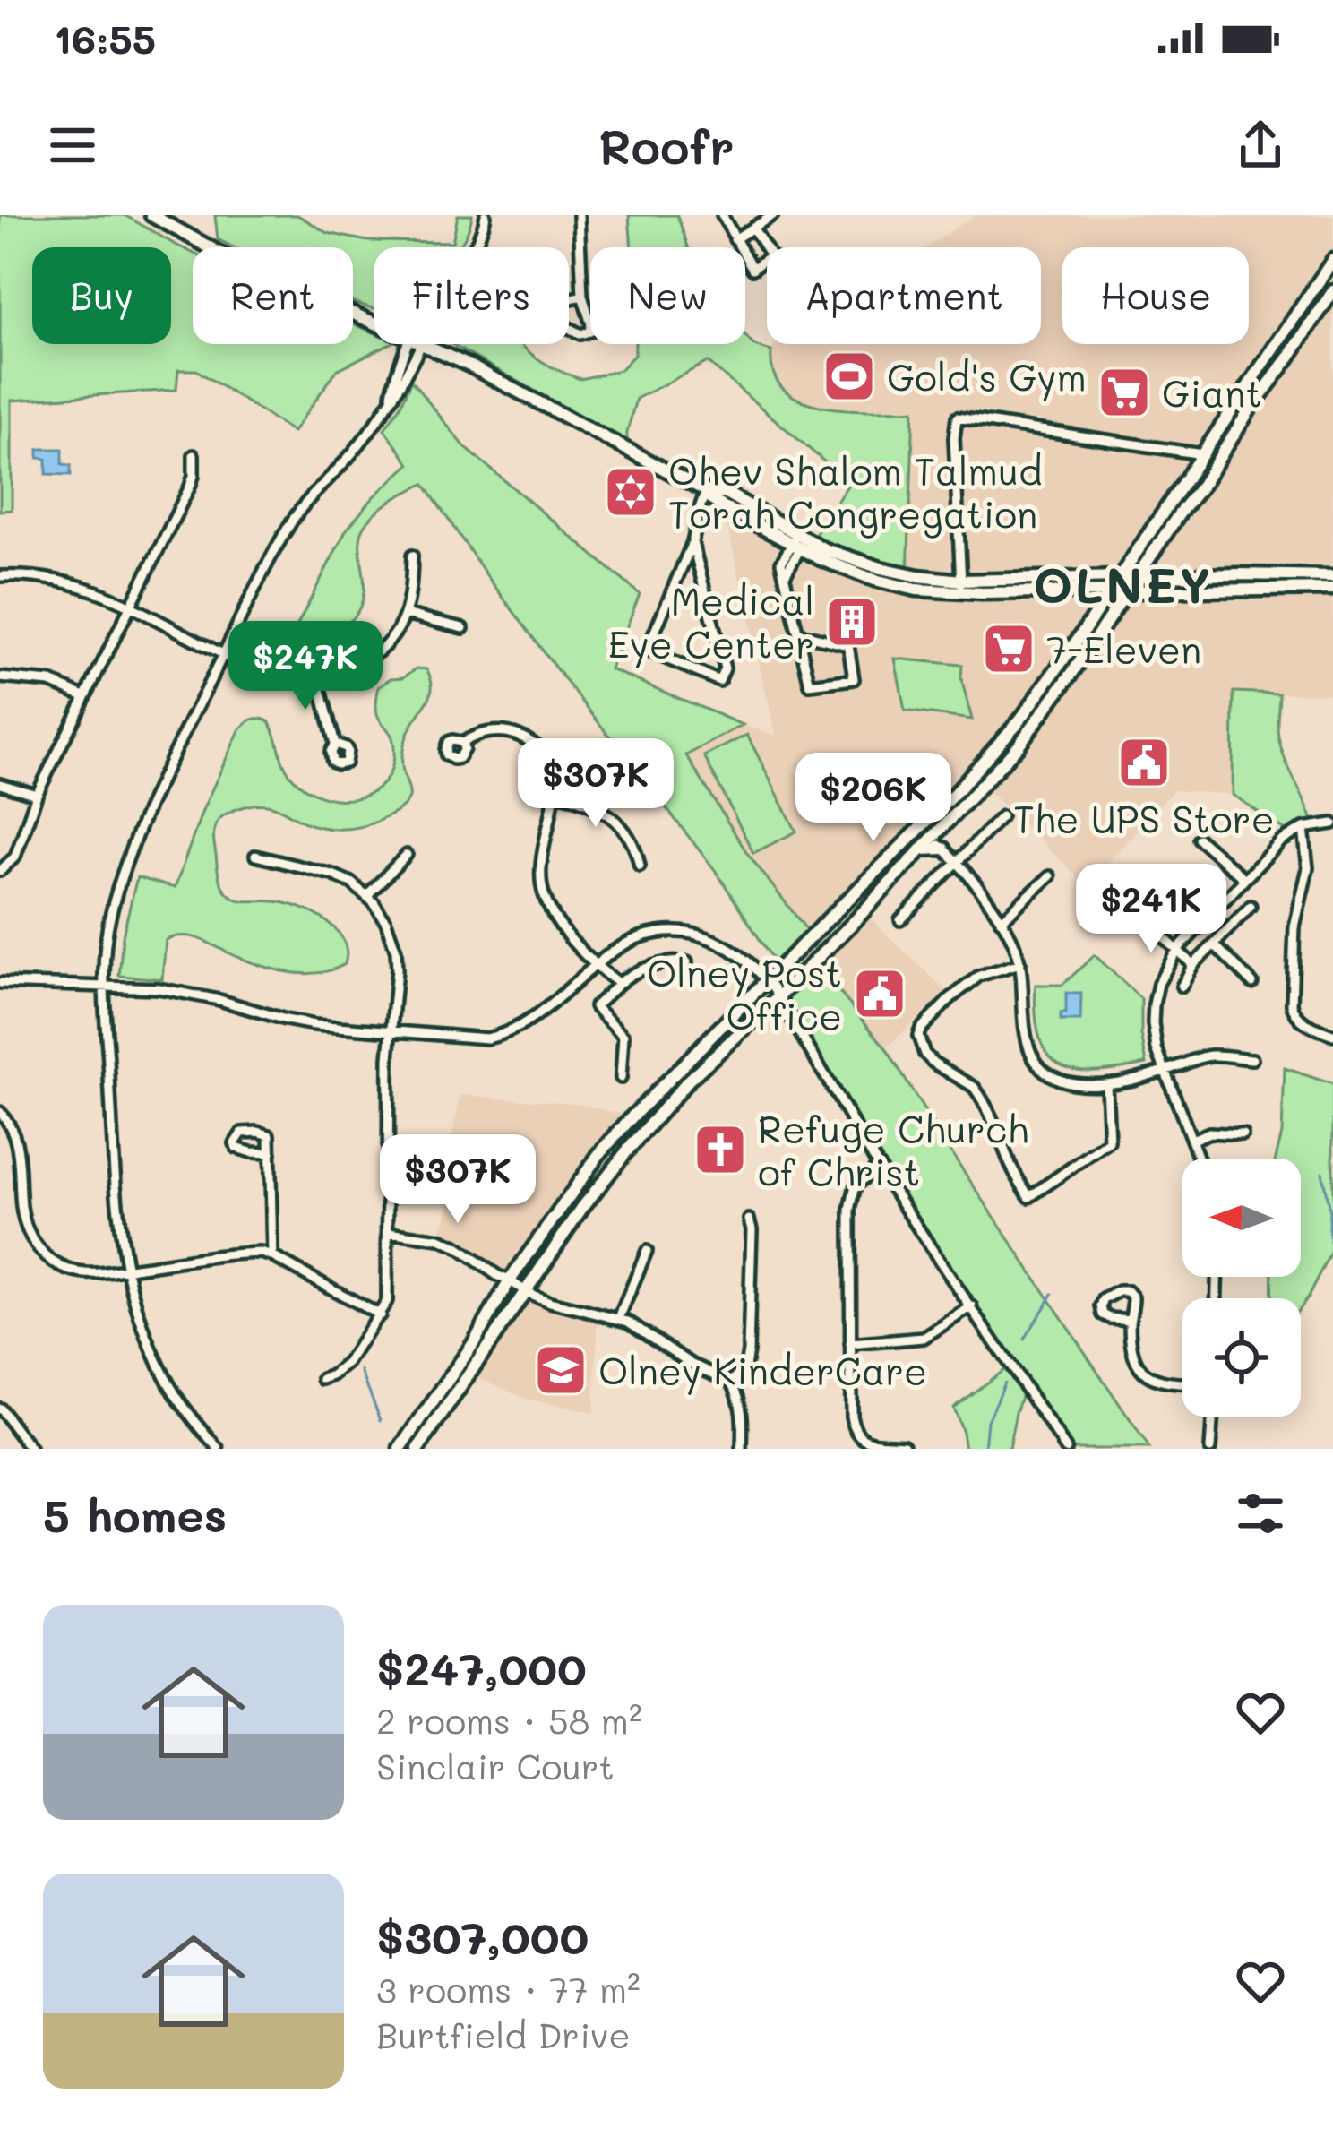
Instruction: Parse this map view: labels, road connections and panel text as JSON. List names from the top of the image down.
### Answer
{
  "districts": ["OLNEY"],
  "places": {
    "sports": ["Gold's Gym"],
    "supermarket": ["Giant", "7-Eleven"],
    "synagogue": ["Ohev Shalom Talmud Torah Congregation"],
    "building": ["Medical Eye Center"],
    "public building": ["The UPS Store", "Olney Post Office"],
    "church": ["Refuge Church of Christ"],
    "school or university": ["Olney KinderCare"]
  },
  "north": "left",
  "page": {
    "status": "16:55",
    "header": "Roofr",
    "chip": [
      "Buy",
      "Rent",
      "Filters",
      "New",
      "Apartment",
      "House"
    ],
    "price": [
      "$247K",
      "$307K",
      "$206K",
      "$241K",
      "$307K"
    ],
    "heading": "5 homes",
    "list": [
      {
        "name": "$247,000",
        "note": "2 rooms · 58 m² · Sinclair Court"
      },
      {
        "name": "$307,000",
        "note": "3 rooms · 77 m² · Burtfield Drive"
      }
    ]
  }
}
